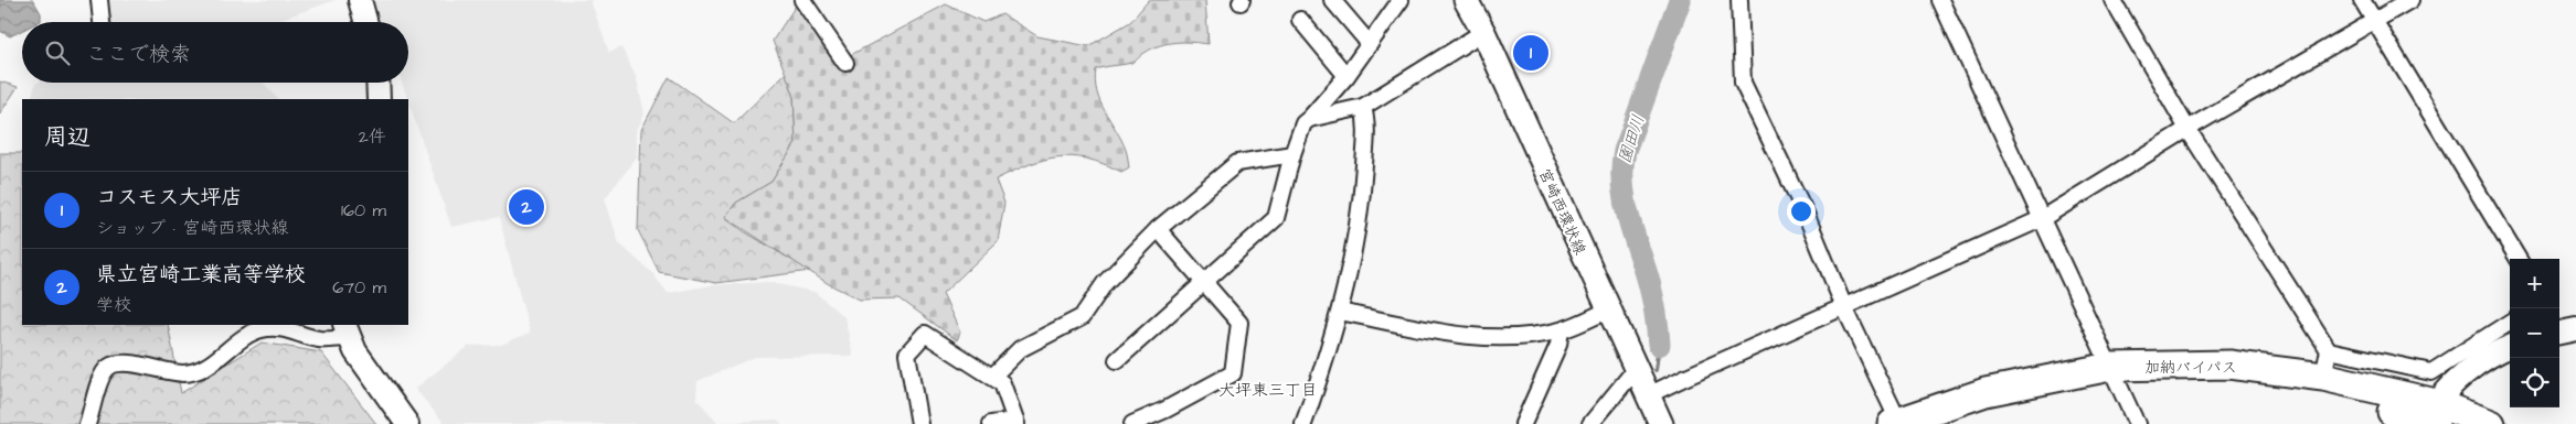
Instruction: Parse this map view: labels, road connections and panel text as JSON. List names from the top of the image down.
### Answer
{
  "streets": {
    "highway": ["加納バイパス"],
    "main road": ["宮崎西環状線"]
  },
  "districts": ["大坪東三丁目"],
  "water": ["園田川"],
  "page": {
    "search": "ここで検索",
    "pins": ["1", "2"],
    "heading": ["周辺", "2件"],
    "list": [
      {
        "mark": "1",
        "name": "コスモス大坪店",
        "note": "ショップ · 宮崎西環状線",
        "value": "160 m"
      },
      {
        "mark": "2",
        "name": "県立宮崎工業高等学校",
        "note": "学校",
        "value": "670 m"
      }
    ],
    "map_buttons": ["+", "−"]
  }
}
